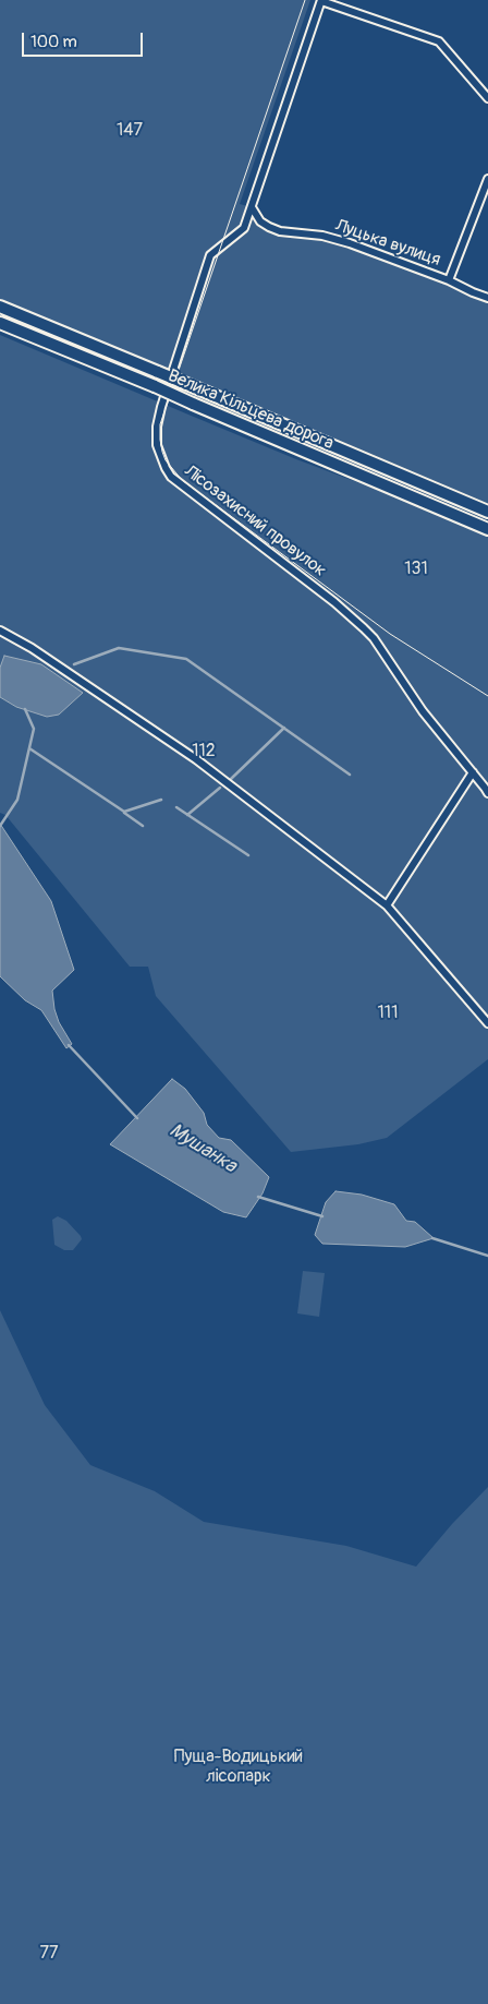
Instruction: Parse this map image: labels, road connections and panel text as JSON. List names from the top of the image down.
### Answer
{
  "streets": {
    "main road": ["Велика Кільцева дорога"],
    "street": ["Луцька вулиця", "Лісозахисний провулок"]
  },
  "crossings": [
    ["Луцька вулиця", "Лісозахисний провулок"]
  ],
  "water": ["Мушанка"],
  "parks": [
    "147",
    "131",
    "112",
    "111",
    "Пуща-Водицький лісопарк",
    "77"
  ],
  "scale_bar": "100 m"
}
